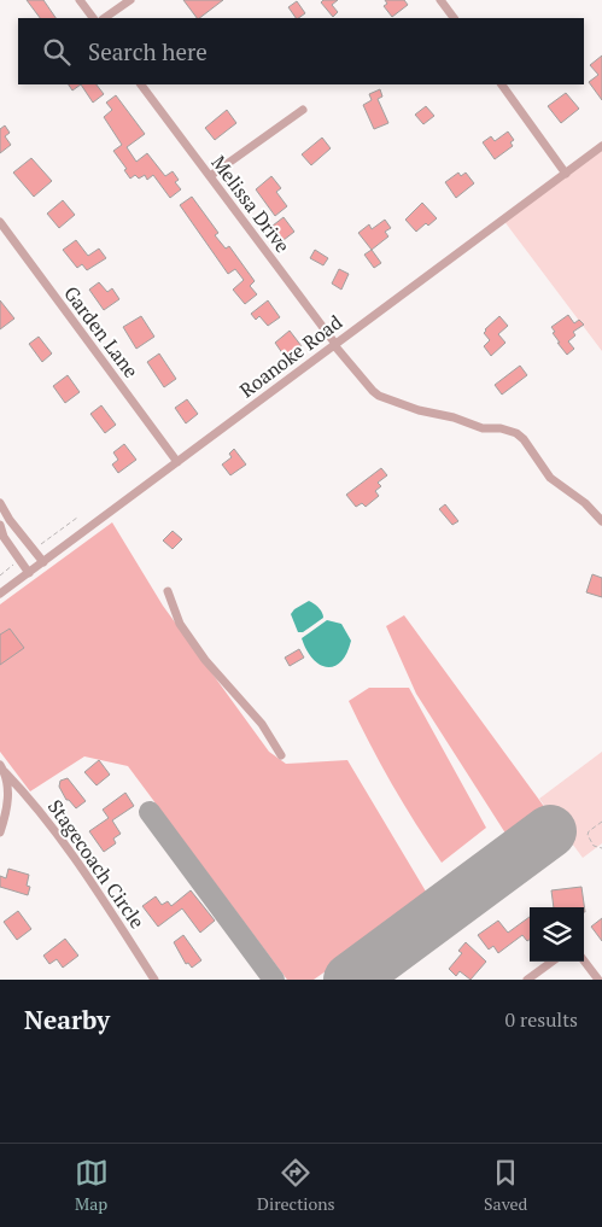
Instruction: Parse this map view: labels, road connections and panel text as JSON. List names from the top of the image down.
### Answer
{
  "streets": {
    "street": [
      "Melissa Drive",
      "Garden Lane",
      "Roanoke Road",
      "Stagecoach Circle"
    ]
  },
  "crossings": [
    ["Melissa Drive", "Roanoke Road"],
    ["Garden Lane", "Roanoke Road"]
  ],
  "page": {
    "search": "Search here",
    "heading": ["Nearby", "0 results"],
    "nav": ["Map", "Directions", "Saved"]
  }
}
